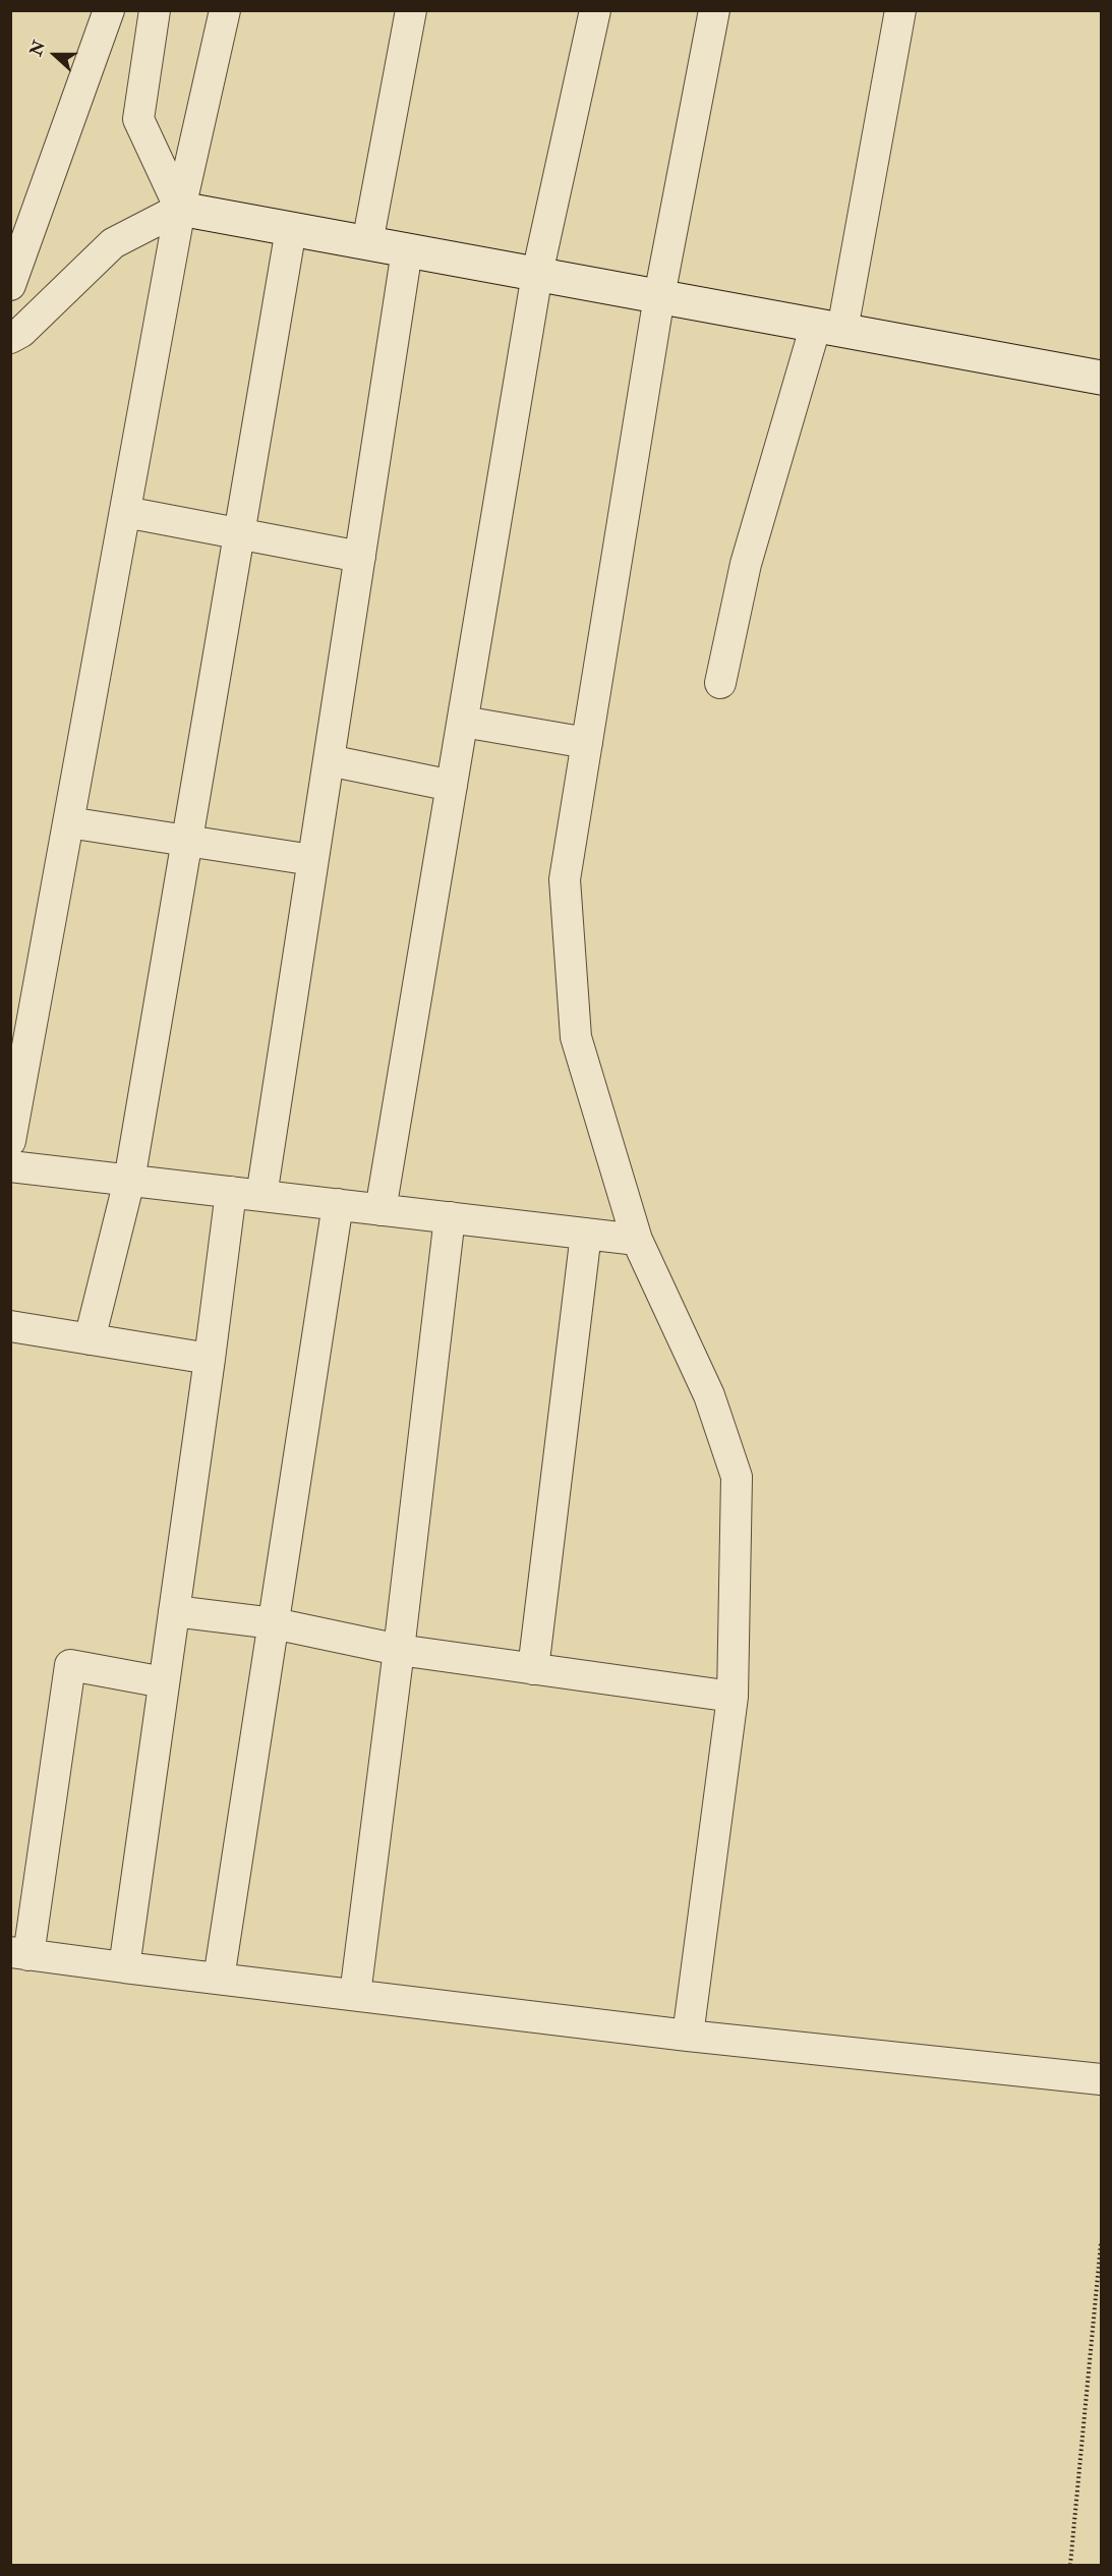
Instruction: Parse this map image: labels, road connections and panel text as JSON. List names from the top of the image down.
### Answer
{
  "north": "left"
}
